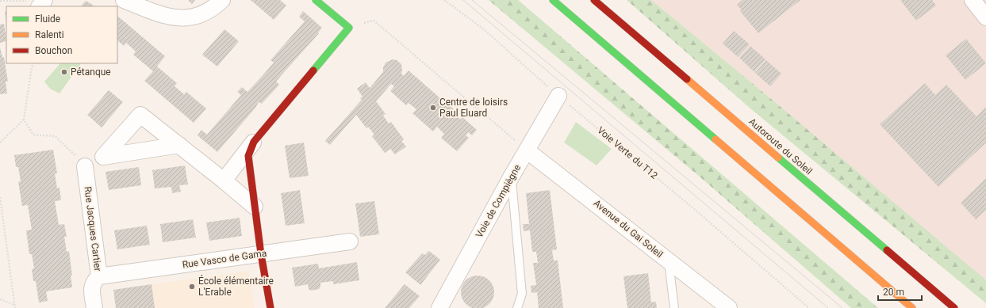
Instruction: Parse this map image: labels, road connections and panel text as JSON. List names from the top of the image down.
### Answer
{
  "streets": {
    "main road": ["Autoroute du Soleil"],
    "street": [
      "Voie de Compiègne",
      "Rue Jacques Cartier",
      "Avenue du Gai Soleil",
      "Rue Vasco de Gama"
    ],
    "path": ["Voie Verte du T12"]
  },
  "crossings": [
    ["Voie Verte du T12", "Voie de Compiègne"],
    ["Voie de Compiègne", "Avenue du Gai Soleil"],
    ["Rue Jacques Cartier", "Rue Vasco de Gama"]
  ],
  "places": ["Pétanque", "Centre de loisirs Paul Eluard", "École élémentaire L'Erable"],
  "legend": ["Fluide", "Ralenti", "Bouchon"],
  "scale_bar": "20 m"
}
